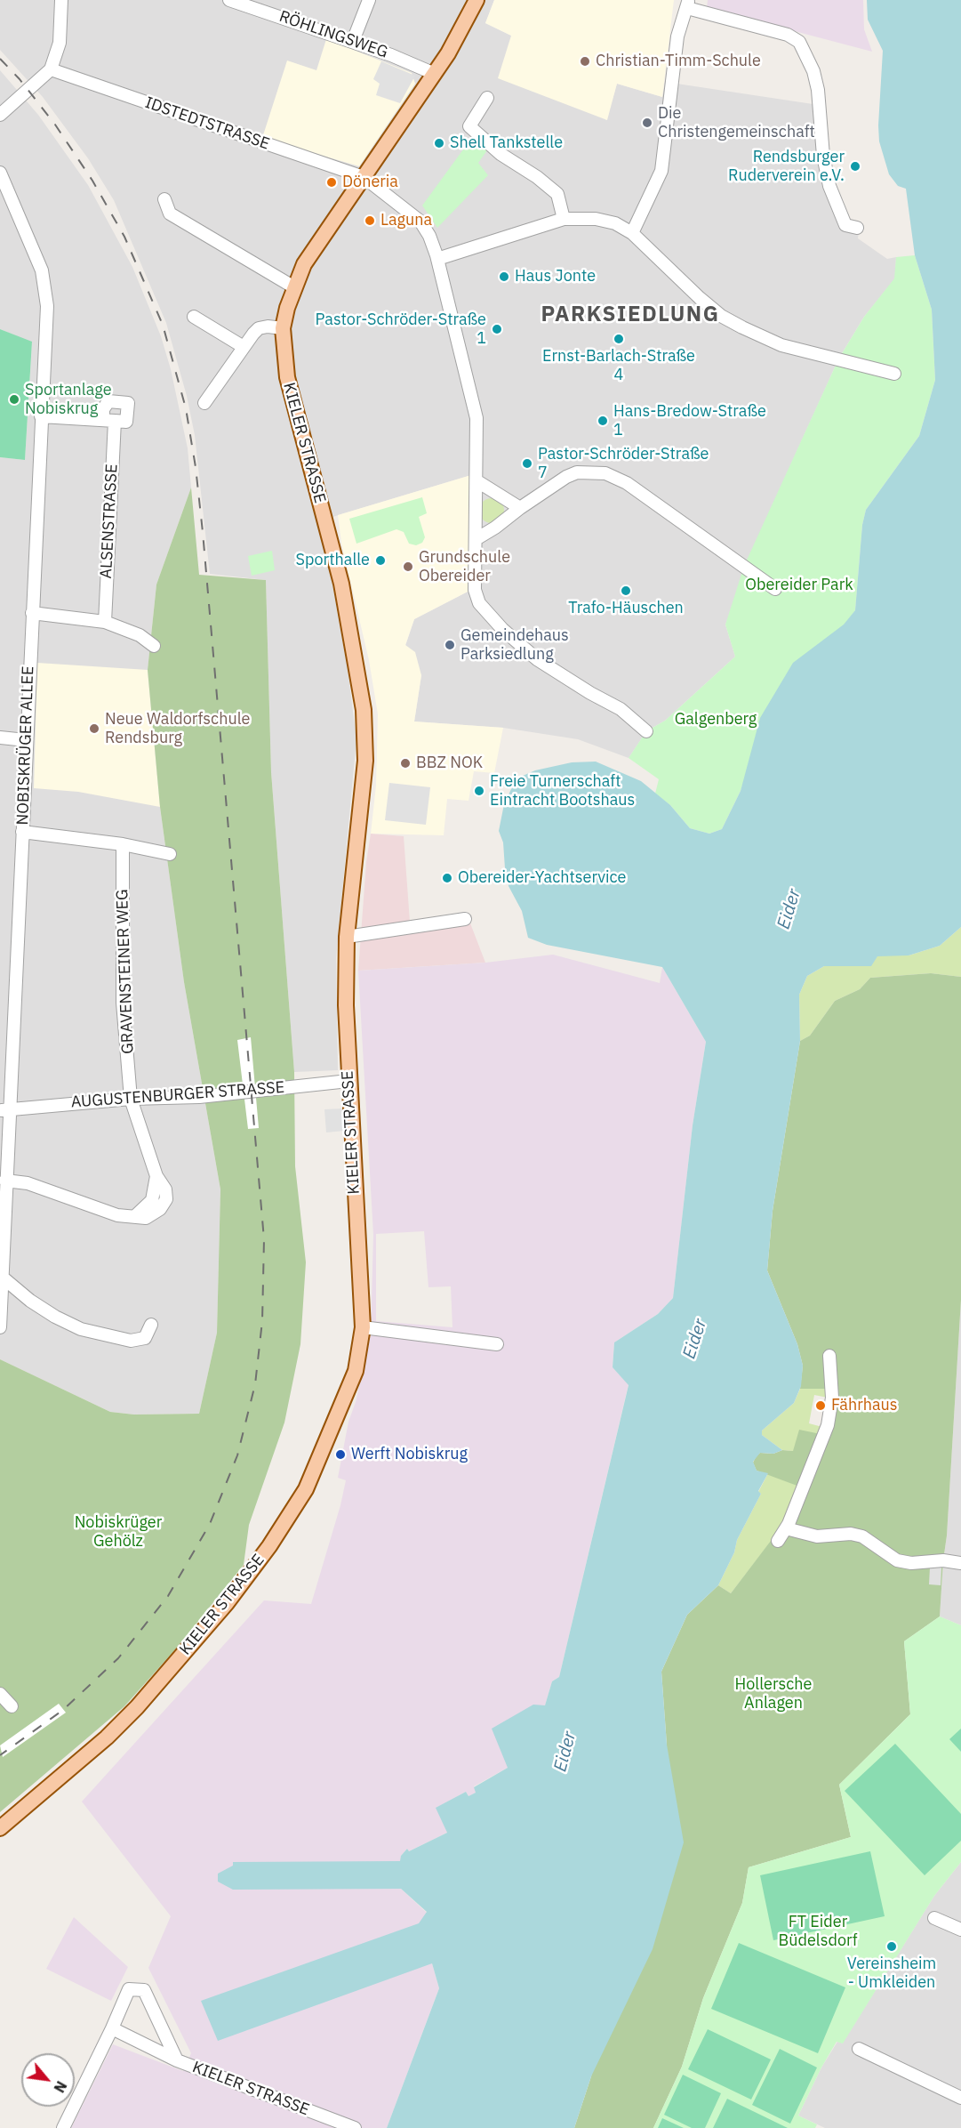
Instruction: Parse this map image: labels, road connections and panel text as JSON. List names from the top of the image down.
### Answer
{
  "streets": {
    "main road": ["KIELER STRASSE"],
    "street": [
      "RÖHLINGSWEG",
      "IDSTEDTSTRASSE",
      "ALSENSTRASSE",
      "NOBISKRÜGER ALLEE",
      "GRAVENSTEINER WEG",
      "AUGUSTENBURGER STRASSE"
    ]
  },
  "crossings": [
    ["RÖHLINGSWEG", "KIELER STRASSE"],
    ["IDSTEDTSTRASSE", "KIELER STRASSE"],
    ["KIELER STRASSE", "AUGUSTENBURGER STRASSE"],
    ["ALSENSTRASSE", "NOBISKRÜGER ALLEE"],
    ["NOBISKRÜGER ALLEE", "GRAVENSTEINER WEG"],
    ["NOBISKRÜGER ALLEE", "AUGUSTENBURGER STRASSE"],
    ["GRAVENSTEINER WEG", "AUGUSTENBURGER STRASSE"]
  ],
  "districts": ["PARKSIEDLUNG"],
  "water": ["Eider"],
  "parks": [
    "Obereider Park",
    "Galgenberg",
    "Nobiskrüger Gehölz",
    "Hollersche Anlagen",
    "FT Eider Büdelsdorf"
  ],
  "places": [
    "Christian-Timm-Schule",
    "Die Christengemeinschaft",
    "Shell Tankstelle",
    "Rendsburger Ruderverein e.V.",
    "Döneria",
    "Laguna",
    "Haus Jonte",
    "Pastor-Schröder-Straße 1",
    "Ernst-Barlach-Straße 4",
    "Sportanlage Nobiskrug",
    "Hans-Bredow-Straße 1",
    "Pastor-Schröder-Straße 7",
    "Sporthalle",
    "Grundschule Obereider",
    "Trafo-Häuschen",
    "Gemeindehaus Parksiedlung",
    "Neue Waldorfschule Rendsburg",
    "BBZ NOK",
    "Freie Turnerschaft Eintracht Bootshaus",
    "Obereider-Yachtservice",
    "Fährhaus",
    "Werft Nobiskrug",
    "Vereinsheim - Umkleiden"
  ],
  "north": "bottom right"
}
